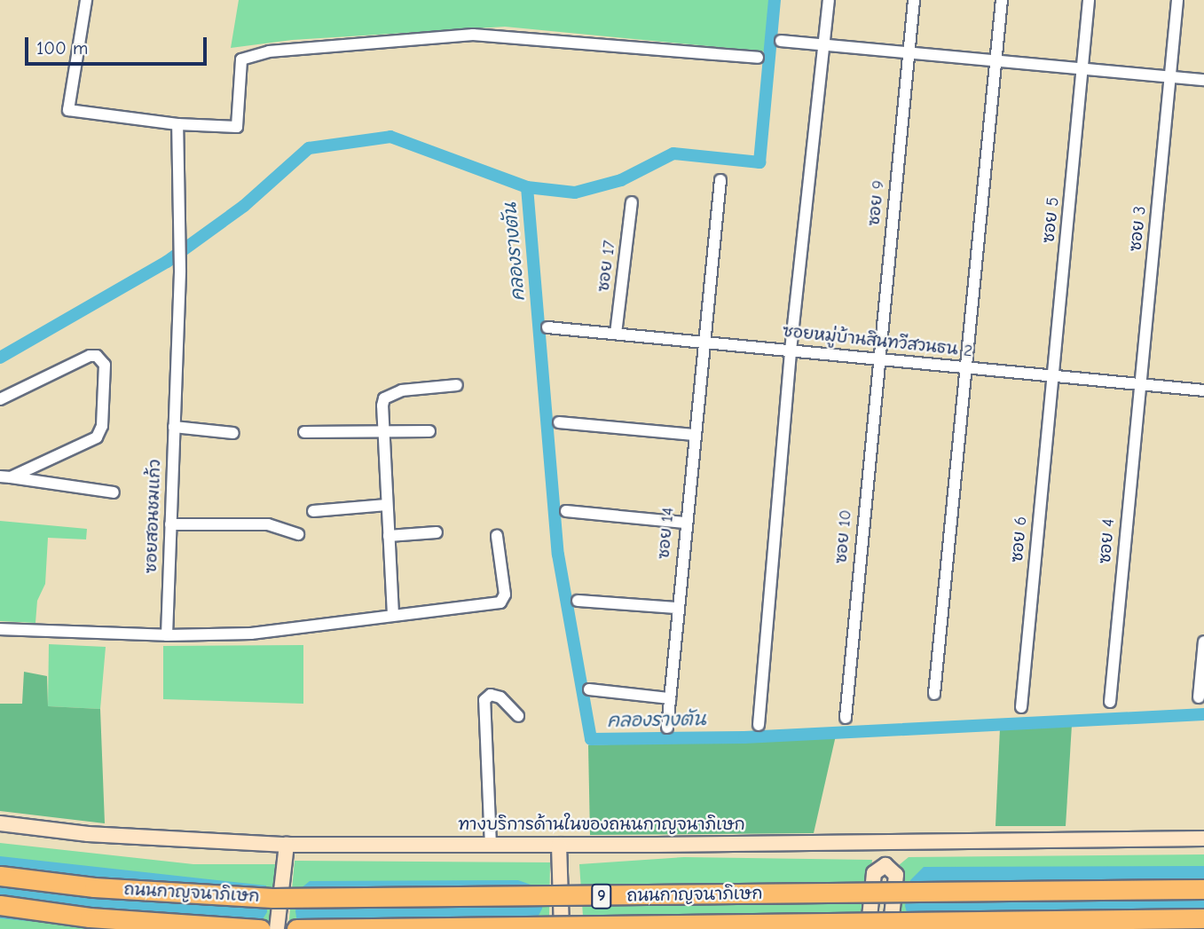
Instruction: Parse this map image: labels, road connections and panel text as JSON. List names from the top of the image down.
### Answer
{
  "streets": {
    "highway": ["ถนนกาญจนาภิเษก", "9"],
    "main road": ["ทางบริการด้านในของถนนกาญจนาภิเษก"],
    "street": [
      "ซอย 9",
      "ซอย 5",
      "ซอย 3",
      "ซอย 17",
      "ซอยหมู่บ้านสินทวีสวนธน 2",
      "ซอยสอนชมแก้ว",
      "ซอย 14",
      "ซอย 10",
      "ซอย 6",
      "ซอย 4"
    ]
  },
  "crossings": [
    ["ซอย 9", "ซอยหมู่บ้านสินทวีสวนธน 2"],
    ["ซอย 9", "ซอย 10"],
    ["ซอย 5", "ซอยหมู่บ้านสินทวีสวนธน 2"],
    ["ซอย 5", "ซอย 6"],
    ["ซอย 3", "ซอยหมู่บ้านสินทวีสวนธน 2"],
    ["ซอย 3", "ซอย 4"],
    ["ซอย 17", "ซอยหมู่บ้านสินทวีสวนธน 2"],
    ["ซอยหมู่บ้านสินทวีสวนธน 2", "ซอย 14"],
    ["ซอยหมู่บ้านสินทวีสวนธน 2", "ซอย 10"],
    ["ซอยหมู่บ้านสินทวีสวนธน 2", "ซอย 6"],
    ["ซอยหมู่บ้านสินทวีสวนธน 2", "ซอย 4"]
  ],
  "water": ["คลองรางตัน"],
  "scale_bar": "100 m"
}
